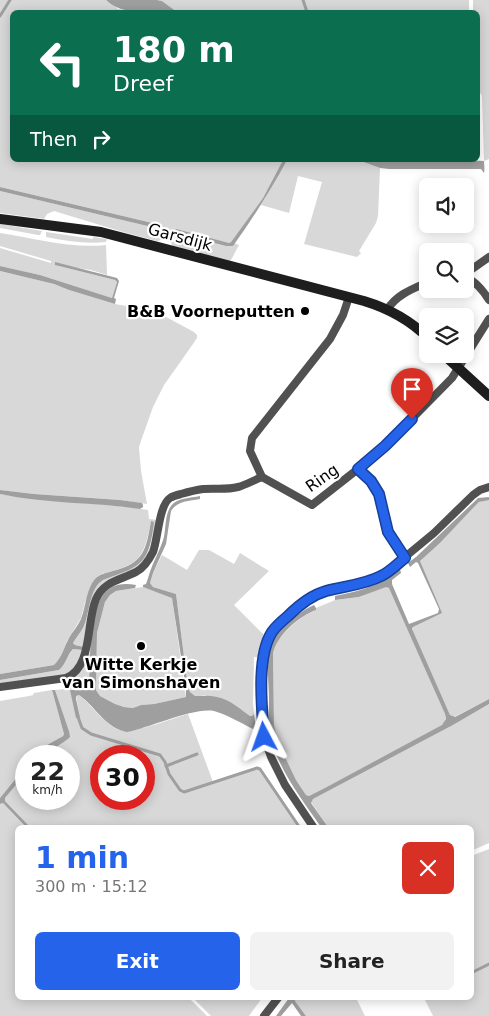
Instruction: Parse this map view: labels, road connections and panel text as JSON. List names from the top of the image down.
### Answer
{
  "streets": {
    "main road": ["Garsdijk"],
    "street": ["Ring"]
  },
  "places": ["B&B Voorneputten", "Witte Kerkje van Simonshaven"],
  "page": {
    "turn": ["180 m", "Dreef"],
    "then": "Then",
    "speed": "22 km/h",
    "limit": "30",
    "heading": ["1 min", "300 m · 15:12"],
    "buttons": ["Exit", "Share"]
  }
}
